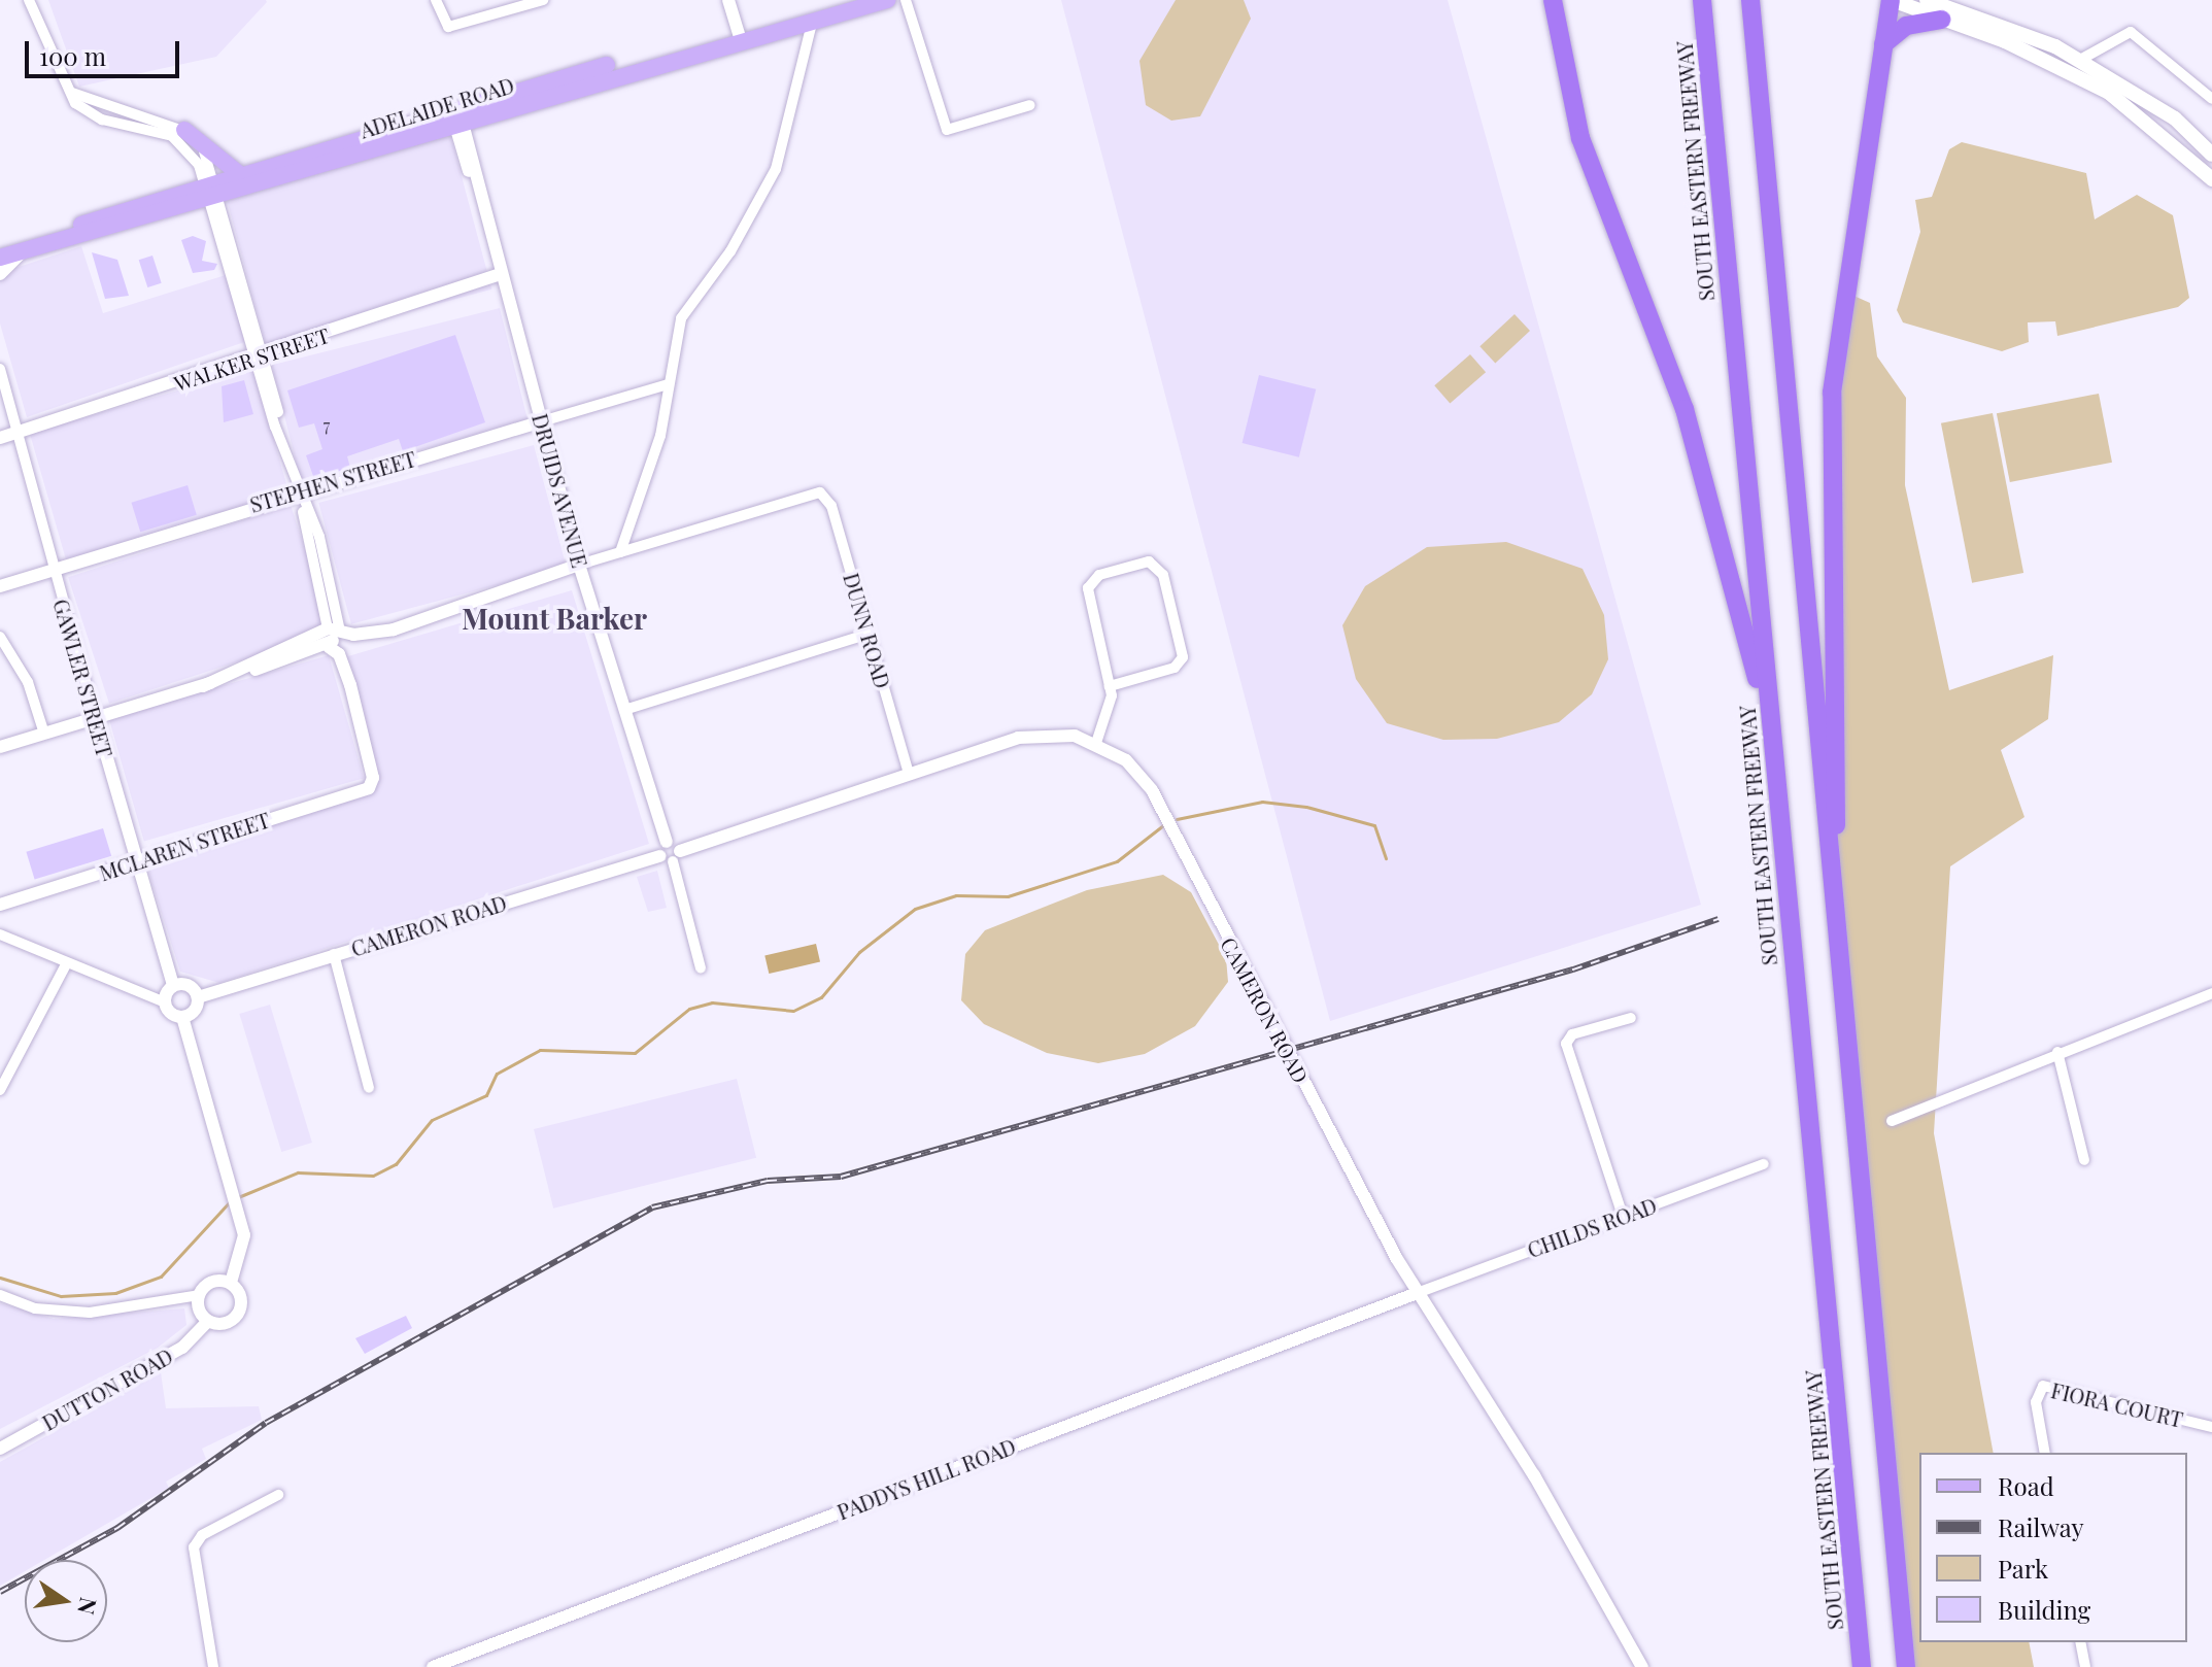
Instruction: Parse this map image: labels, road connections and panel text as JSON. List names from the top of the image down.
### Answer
{
  "streets": {
    "highway": ["SOUTH EASTERN FREEWAY"],
    "main road": ["ADELAIDE ROAD"],
    "street": [
      "WALKER STREET",
      "STEPHEN STREET",
      "DRUIDS AVENUE",
      "DUNN ROAD",
      "GAWLER STREET",
      "MCLAREN STREET",
      "CAMERON ROAD",
      "CHILDS ROAD",
      "DUTTON ROAD",
      "FIORA COURT",
      "PADDYS HILL ROAD"
    ]
  },
  "crossings": [
    ["ADELAIDE ROAD", "DRUIDS AVENUE"],
    ["WALKER STREET", "DRUIDS AVENUE"],
    ["WALKER STREET", "GAWLER STREET"],
    ["STEPHEN STREET", "DRUIDS AVENUE"],
    ["STEPHEN STREET", "GAWLER STREET"],
    ["DRUIDS AVENUE", "CAMERON ROAD"],
    ["DUNN ROAD", "CAMERON ROAD"],
    ["GAWLER STREET", "MCLAREN STREET"],
    ["CAMERON ROAD", "CHILDS ROAD"],
    ["CAMERON ROAD", "PADDYS HILL ROAD"],
    ["CHILDS ROAD", "PADDYS HILL ROAD"]
  ],
  "districts": ["Mount Barker"],
  "house_numbers": ["7"],
  "legend": [
    "Road",
    "Railway",
    "Park",
    "Building"
  ],
  "scale_bar": "100 m",
  "north": "right"
}
